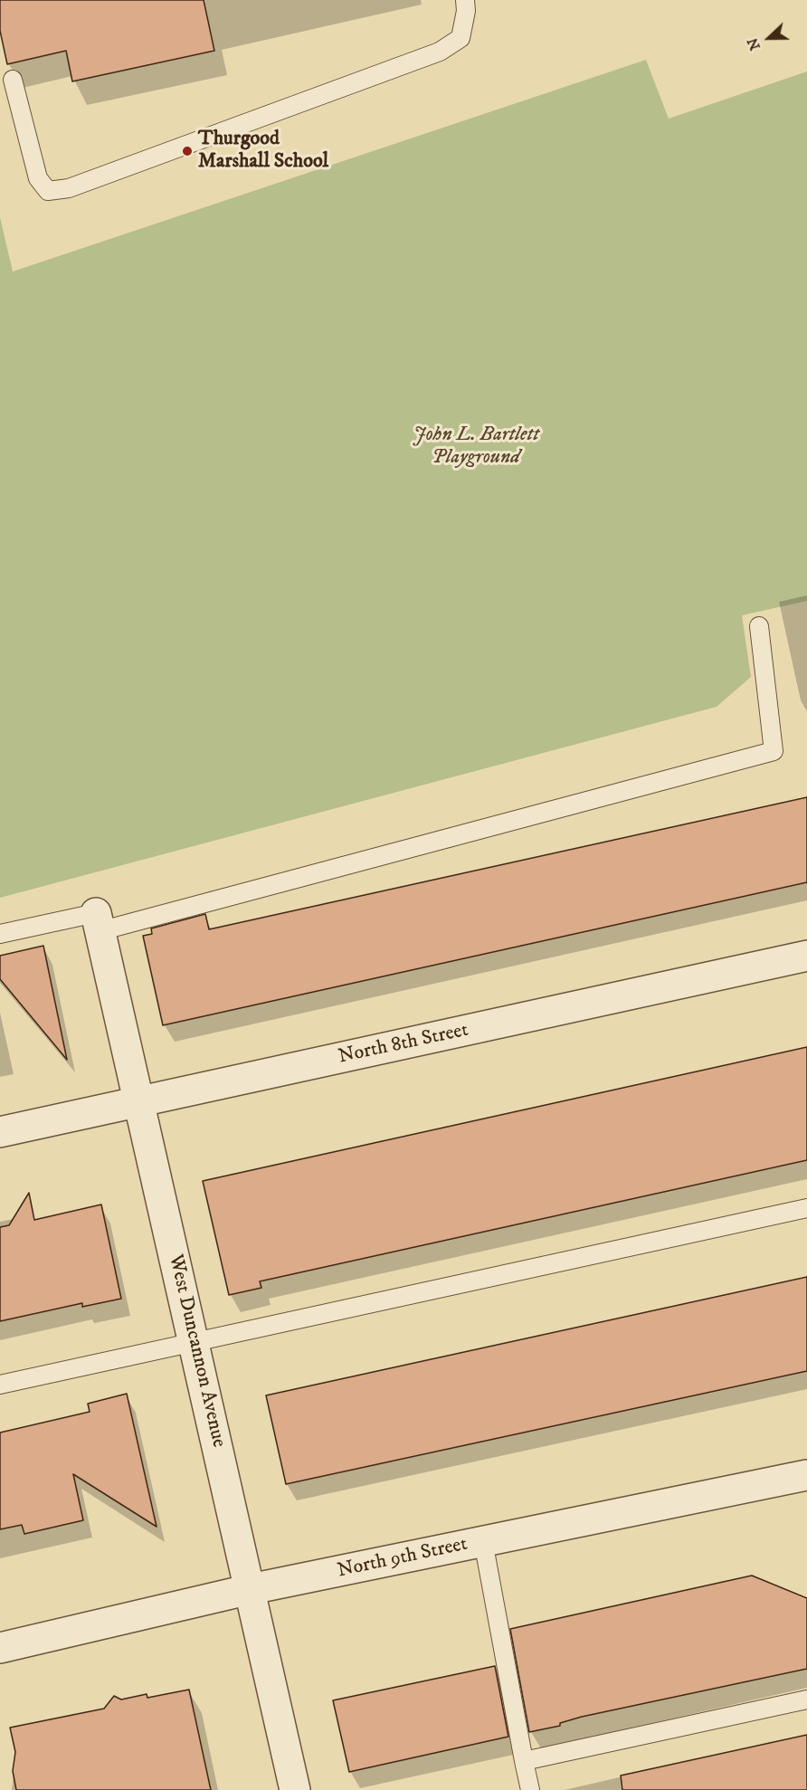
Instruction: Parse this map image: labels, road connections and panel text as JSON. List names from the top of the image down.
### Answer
{
  "streets": {
    "street": ["North 8th Street", "West Duncannon Avenue", "North 9th Street"]
  },
  "crossings": [
    ["North 8th Street", "West Duncannon Avenue"],
    ["West Duncannon Avenue", "North 9th Street"]
  ],
  "parks": ["John L. Bartlett Playground"],
  "places": ["Thurgood Marshall School"],
  "north": "left"
}
